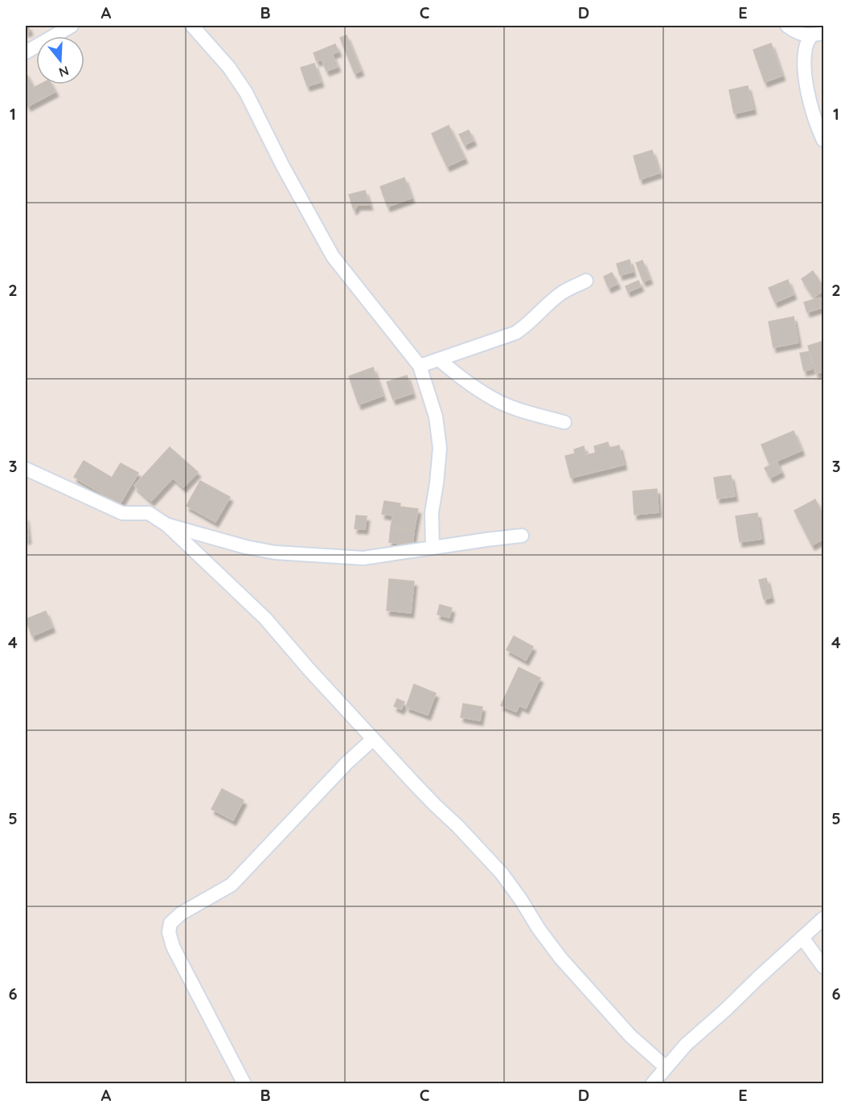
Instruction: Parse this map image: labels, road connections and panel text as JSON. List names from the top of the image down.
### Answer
{
  "north": "bottom",
  "grid": {
    "columns": [
      "A",
      "B",
      "C",
      "D",
      "E"
    ],
    "rows": [
      "1",
      "2",
      "3",
      "4",
      "5",
      "6"
    ]
  }
}
